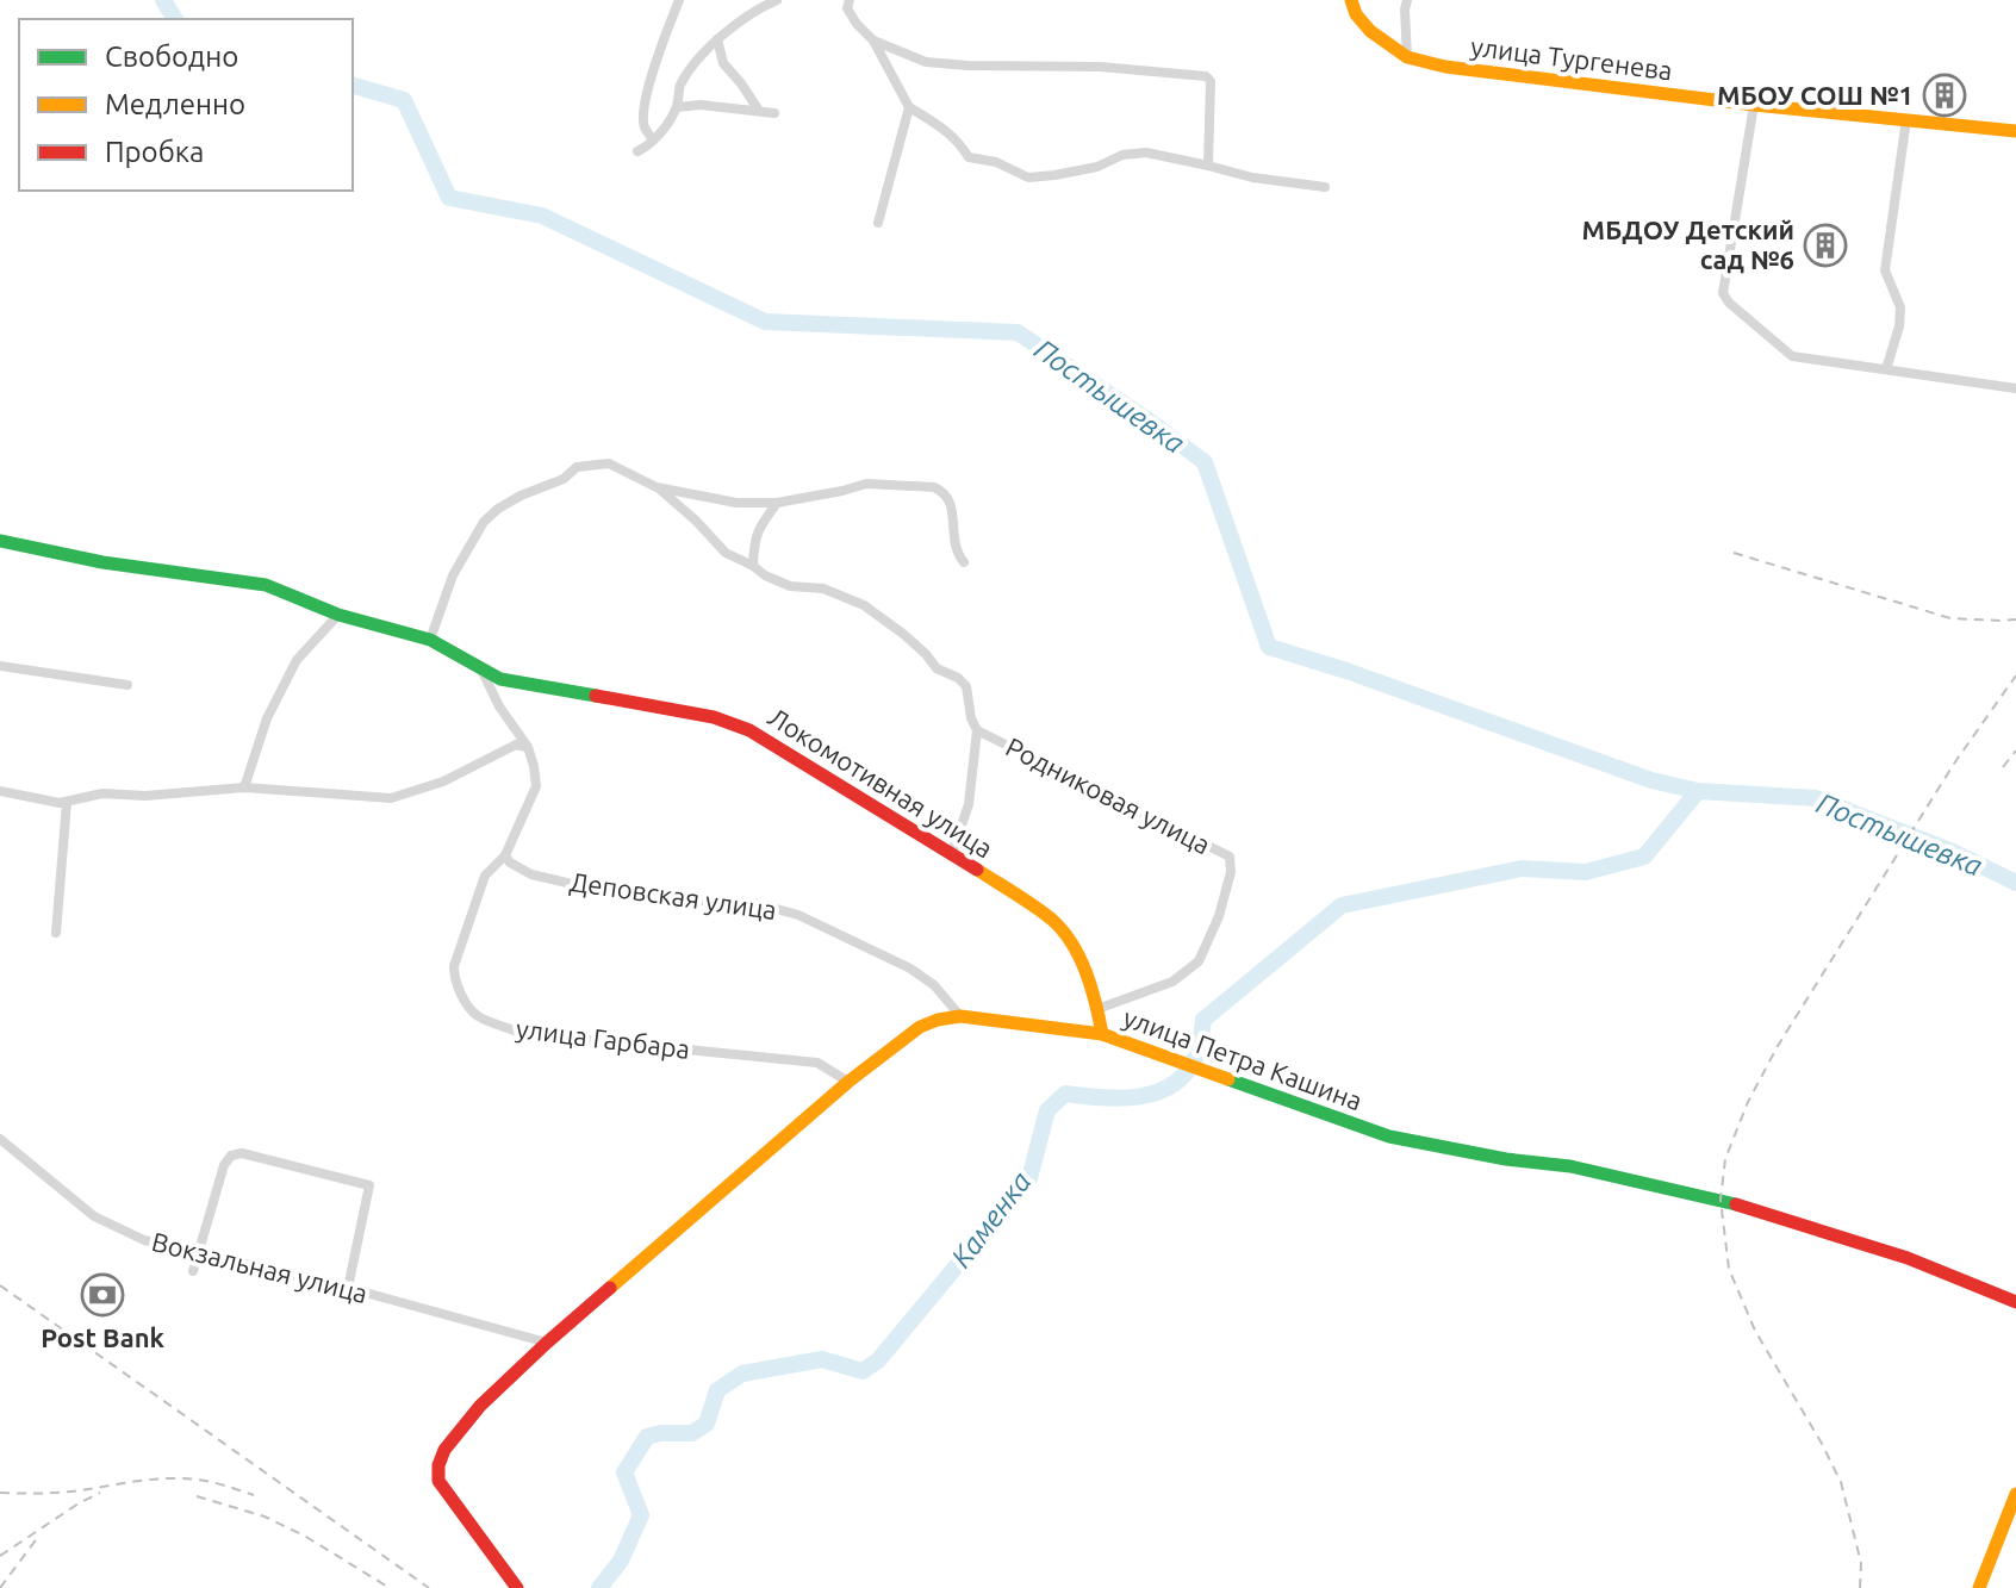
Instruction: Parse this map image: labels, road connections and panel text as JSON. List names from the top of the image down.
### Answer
{
  "streets": {
    "main road": ["улица Тургенева", "Локомотивная улица", "улица Петра Кашина"],
    "street": [
      "Родниковая улица",
      "Деповская улица",
      "улица Гарбара",
      "Вокзальная улица"
    ]
  },
  "crossings": [
    ["Локомотивная улица", "Родниковая улица"],
    ["Локомотивная улица", "улица Петра Кашина"],
    ["Деповская улица", "улица Гарбара"],
    ["Деповская улица", "улица Петра Кашина"],
    ["улица Гарбара", "улица Петра Кашина"],
    ["улица Петра Кашина", "Вокзальная улица"]
  ],
  "water": ["Постышевка", "Каменка"],
  "places": {
    "building": ["МБОУ СОШ №1", "МБДОУ Детский сад №6"],
    "bank": ["Post Bank"]
  },
  "legend": ["Свободно", "Медленно", "Пробка"]
}
